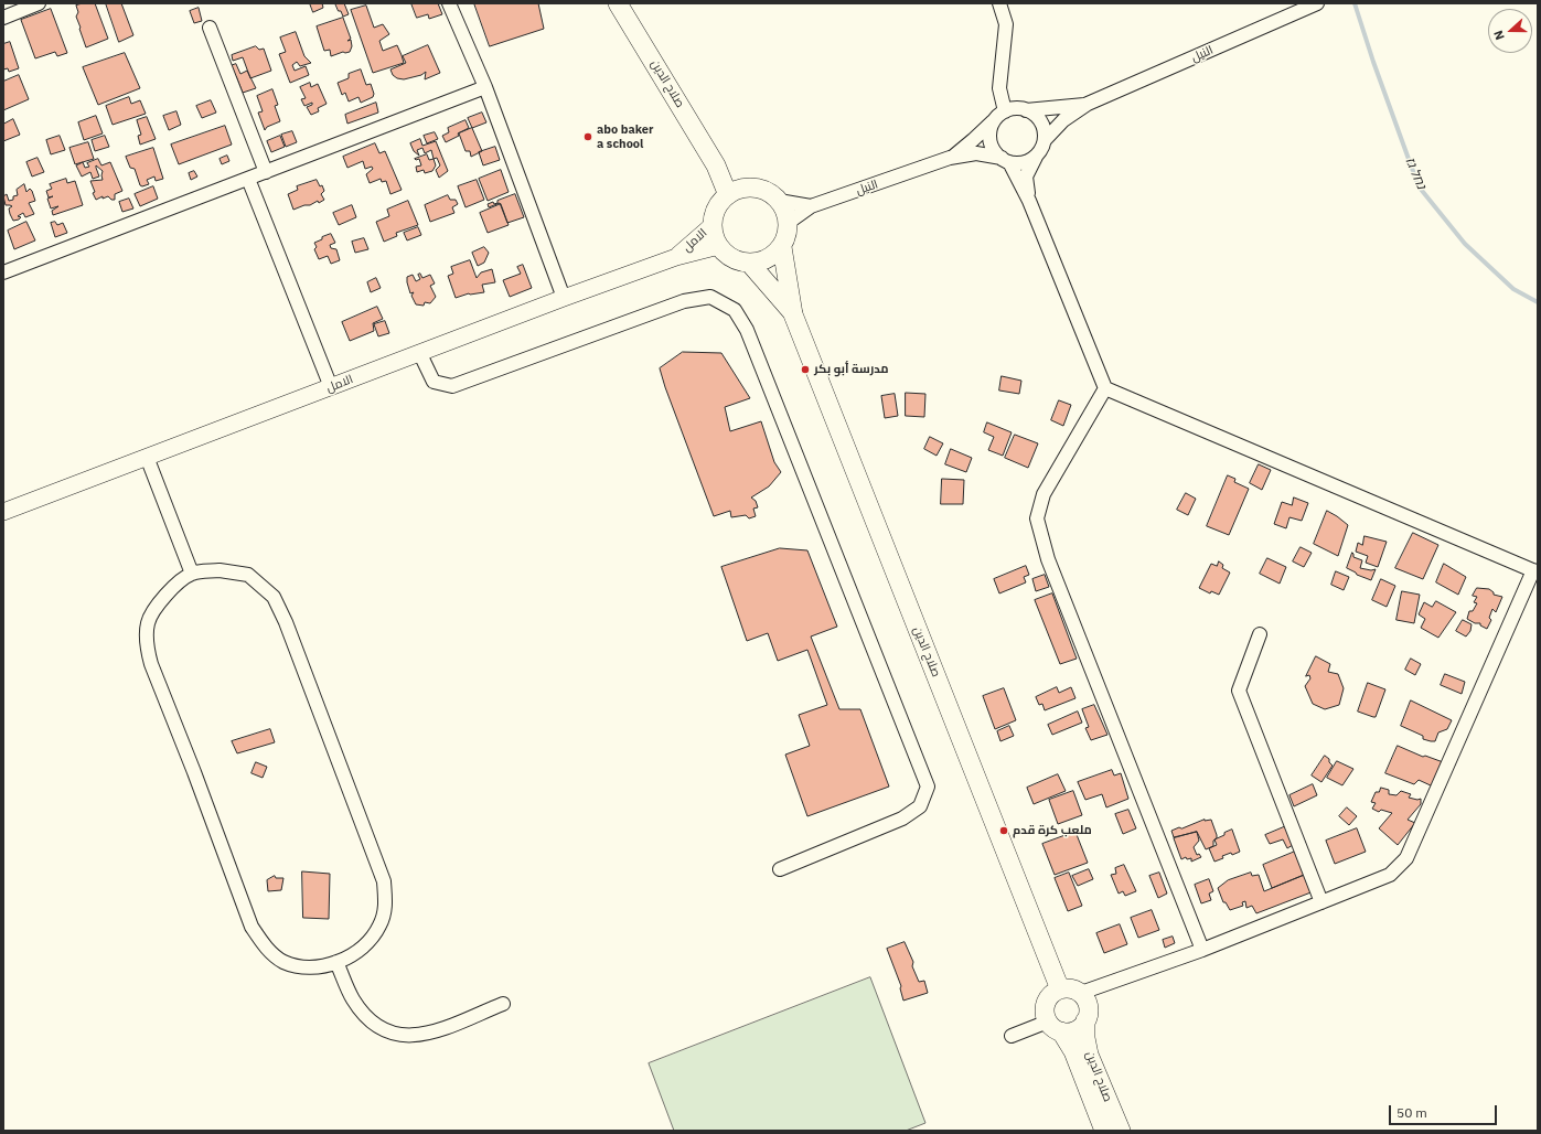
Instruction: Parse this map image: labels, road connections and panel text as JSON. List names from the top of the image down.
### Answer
{
  "streets": {
    "main road": ["صلاح الدين"],
    "street": ["النيل", "الامل"]
  },
  "crossings": [
    ["النيل", "صلاح الدين"],
    ["النيل", "الامل"],
    ["صلاح الدين", "الامل"]
  ],
  "water": ["נחל גז"],
  "places": ["abo baker a school", "مدرسة أبو بكر", "ملعب كرة قدم"],
  "scale_bar": "50 m",
  "north": "left"
}
